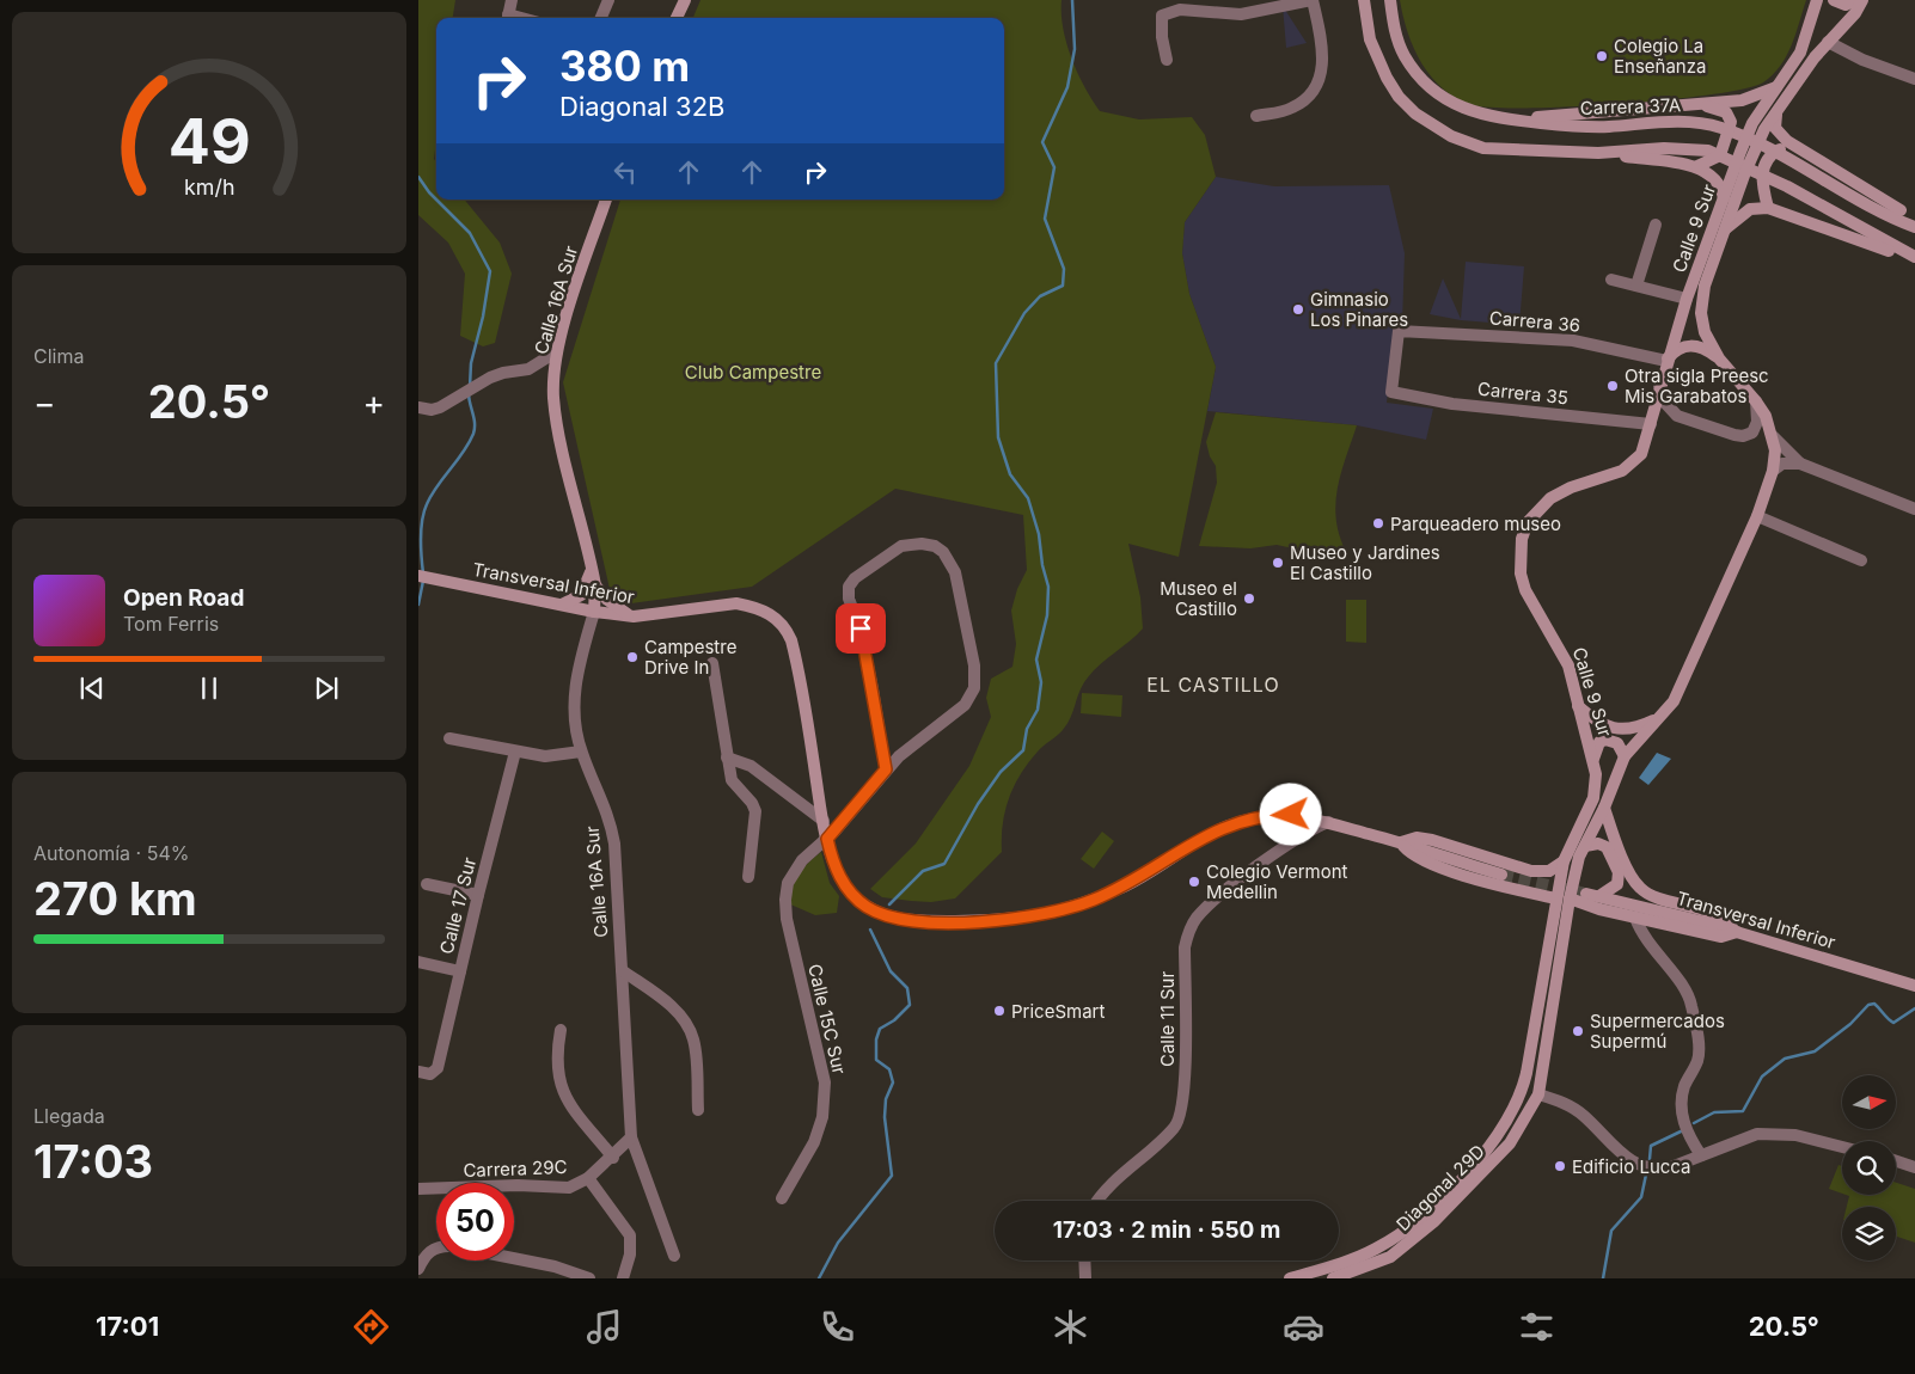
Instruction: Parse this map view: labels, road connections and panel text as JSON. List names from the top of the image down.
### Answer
{
  "streets": {
    "main road": [
      "Carrera 37A",
      "Calle 9 Sur",
      "Calle 16A Sur",
      "Transversal Inferior",
      "Diagonal 29D"
    ],
    "street": [
      "Carrera 36",
      "Carrera 35",
      "Calle 17 Sur",
      "Calle 15C Sur",
      "Calle 11 Sur",
      "Carrera 29C"
    ]
  },
  "crossings": [
    ["Calle 9 Sur", "Carrera 36"],
    ["Calle 9 Sur", "Carrera 35"],
    ["Calle 9 Sur", "Diagonal 29D"],
    ["Calle 16A Sur", "Transversal Inferior"],
    ["Calle 16A Sur", "Carrera 29C"],
    ["Carrera 36", "Carrera 35"],
    ["Transversal Inferior", "Calle 15C Sur"],
    ["Transversal Inferior", "Calle 11 Sur"]
  ],
  "districts": ["EL CASTILLO"],
  "parks": ["Club Campestre"],
  "places": [
    "Colegio La Enseñanza",
    "Gimnasio Los Pinares",
    "Otra sigla Preesc Mis Garabatos",
    "Parqueadero museo",
    "Museo y Jardines El Castillo",
    "Museo el Castillo",
    "Campestre Drive In",
    "Colegio Vermont Medellin",
    "PriceSmart",
    "Supermercados Supermú",
    "Edificio Lucca"
  ],
  "north": "right",
  "page": {
    "turn": ["380 m", "Diagonal 32B"],
    "tile": [
      "Clima",
      ["Autonomía · 54%", "270 km"],
      ["Llegada", "17:03"]
    ],
    "heat": ["−", "20.5°", "+"],
    "song": ["Open Road", "Tom Ferris"],
    "limit": "50",
    "trip": "17:03 · 2 min · 550 m",
    "tabs": ["17:01", "20.5°"],
    "gauge": ["49", "km/h"]
  }
}
